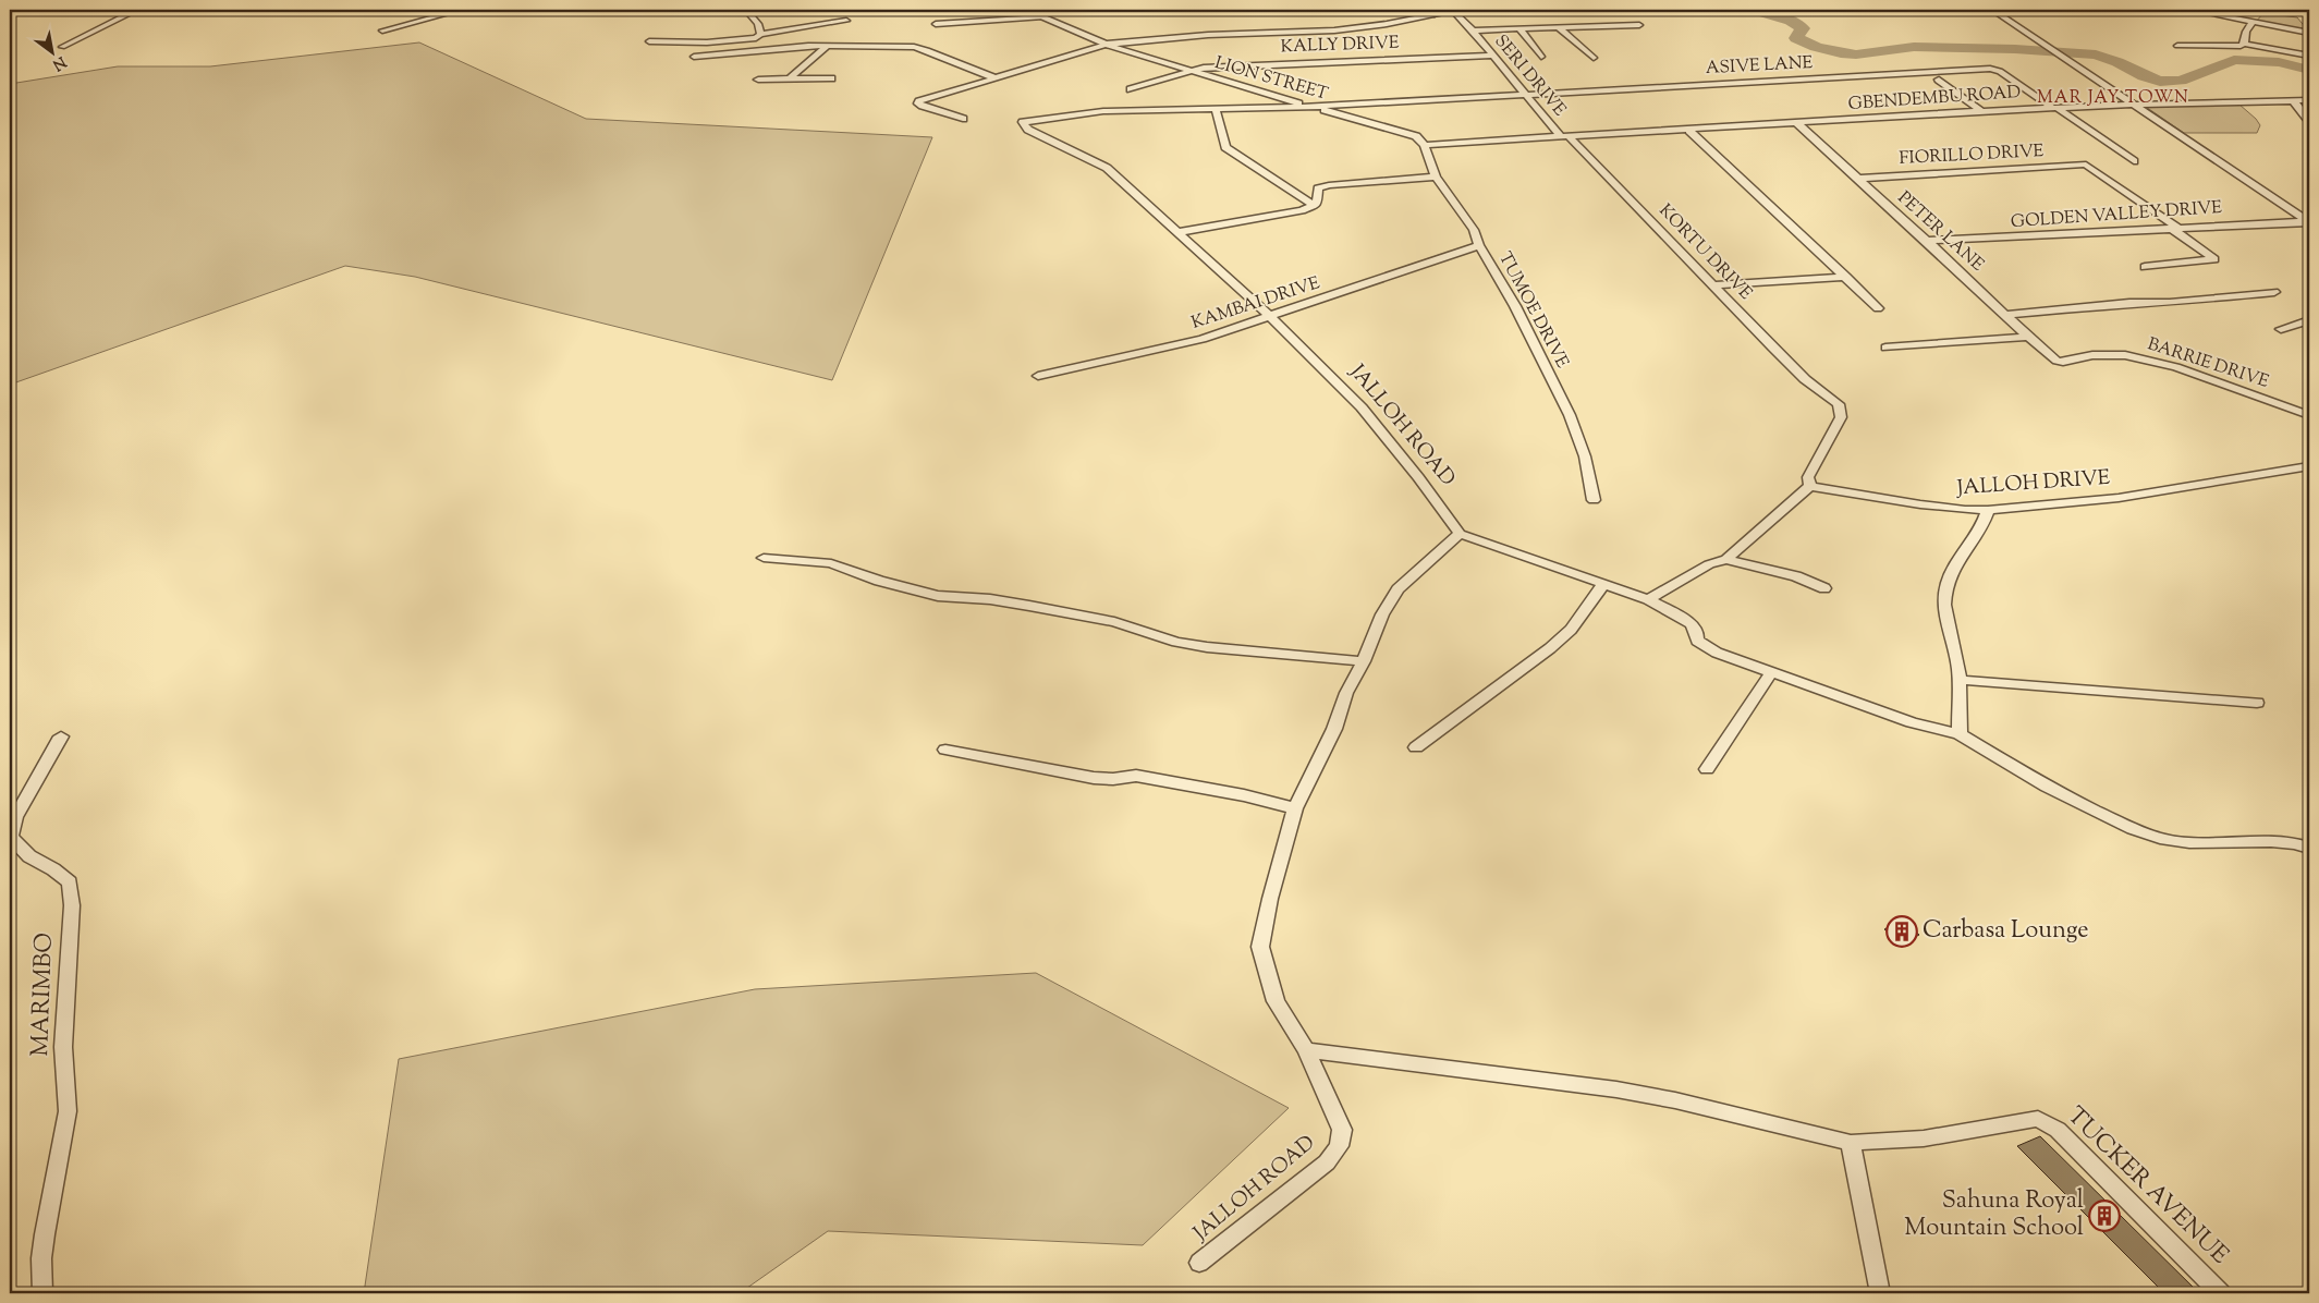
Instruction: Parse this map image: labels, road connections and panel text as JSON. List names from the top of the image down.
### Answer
{
  "streets": {
    "street": [
      "KALLY DRIVE",
      "ASIVE LANE",
      "SERI DRIVE",
      "LION STREET",
      "GBENDEMBU ROAD",
      "FIORILLO DRIVE",
      "GOLDEN VALLEY DRIVE",
      "PETER LANE",
      "KORTU DRIVE",
      "KAMBAI DRIVE",
      "TUMOE DRIVE",
      "BARRIE DRIVE",
      "JALLOH ROAD",
      "JALLOH DRIVE",
      "MARIMBO",
      "TUCKER AVENUE"
    ]
  },
  "crossings": [
    ["KALLY DRIVE", "SERI DRIVE"],
    ["KALLY DRIVE", "LION STREET"],
    ["ASIVE LANE", "SERI DRIVE"],
    ["ASIVE LANE", "GBENDEMBU ROAD"],
    ["ASIVE LANE", "JALLOH ROAD"],
    ["SERI DRIVE", "GBENDEMBU ROAD"],
    ["SERI DRIVE", "KORTU DRIVE"],
    ["SERI DRIVE", "JALLOH ROAD"],
    ["LION STREET", "GBENDEMBU ROAD"],
    ["LION STREET", "TUMOE DRIVE"],
    ["LION STREET", "JALLOH ROAD"],
    ["GBENDEMBU ROAD", "PETER LANE"],
    ["GBENDEMBU ROAD", "KORTU DRIVE"],
    ["GBENDEMBU ROAD", "TUMOE DRIVE"],
    ["FIORILLO DRIVE", "GOLDEN VALLEY DRIVE"],
    ["FIORILLO DRIVE", "PETER LANE"],
    ["GOLDEN VALLEY DRIVE", "PETER LANE"],
    ["PETER LANE", "BARRIE DRIVE"],
    ["KORTU DRIVE", "JALLOH DRIVE"],
    ["KAMBAI DRIVE", "TUMOE DRIVE"],
    ["KAMBAI DRIVE", "JALLOH ROAD"]
  ],
  "districts": ["MAR JAY TOWN"],
  "places": {
    "building": ["Carbasa Lounge", "Sahuna Royal Mountain School"]
  },
  "north": "bottom right"
}
